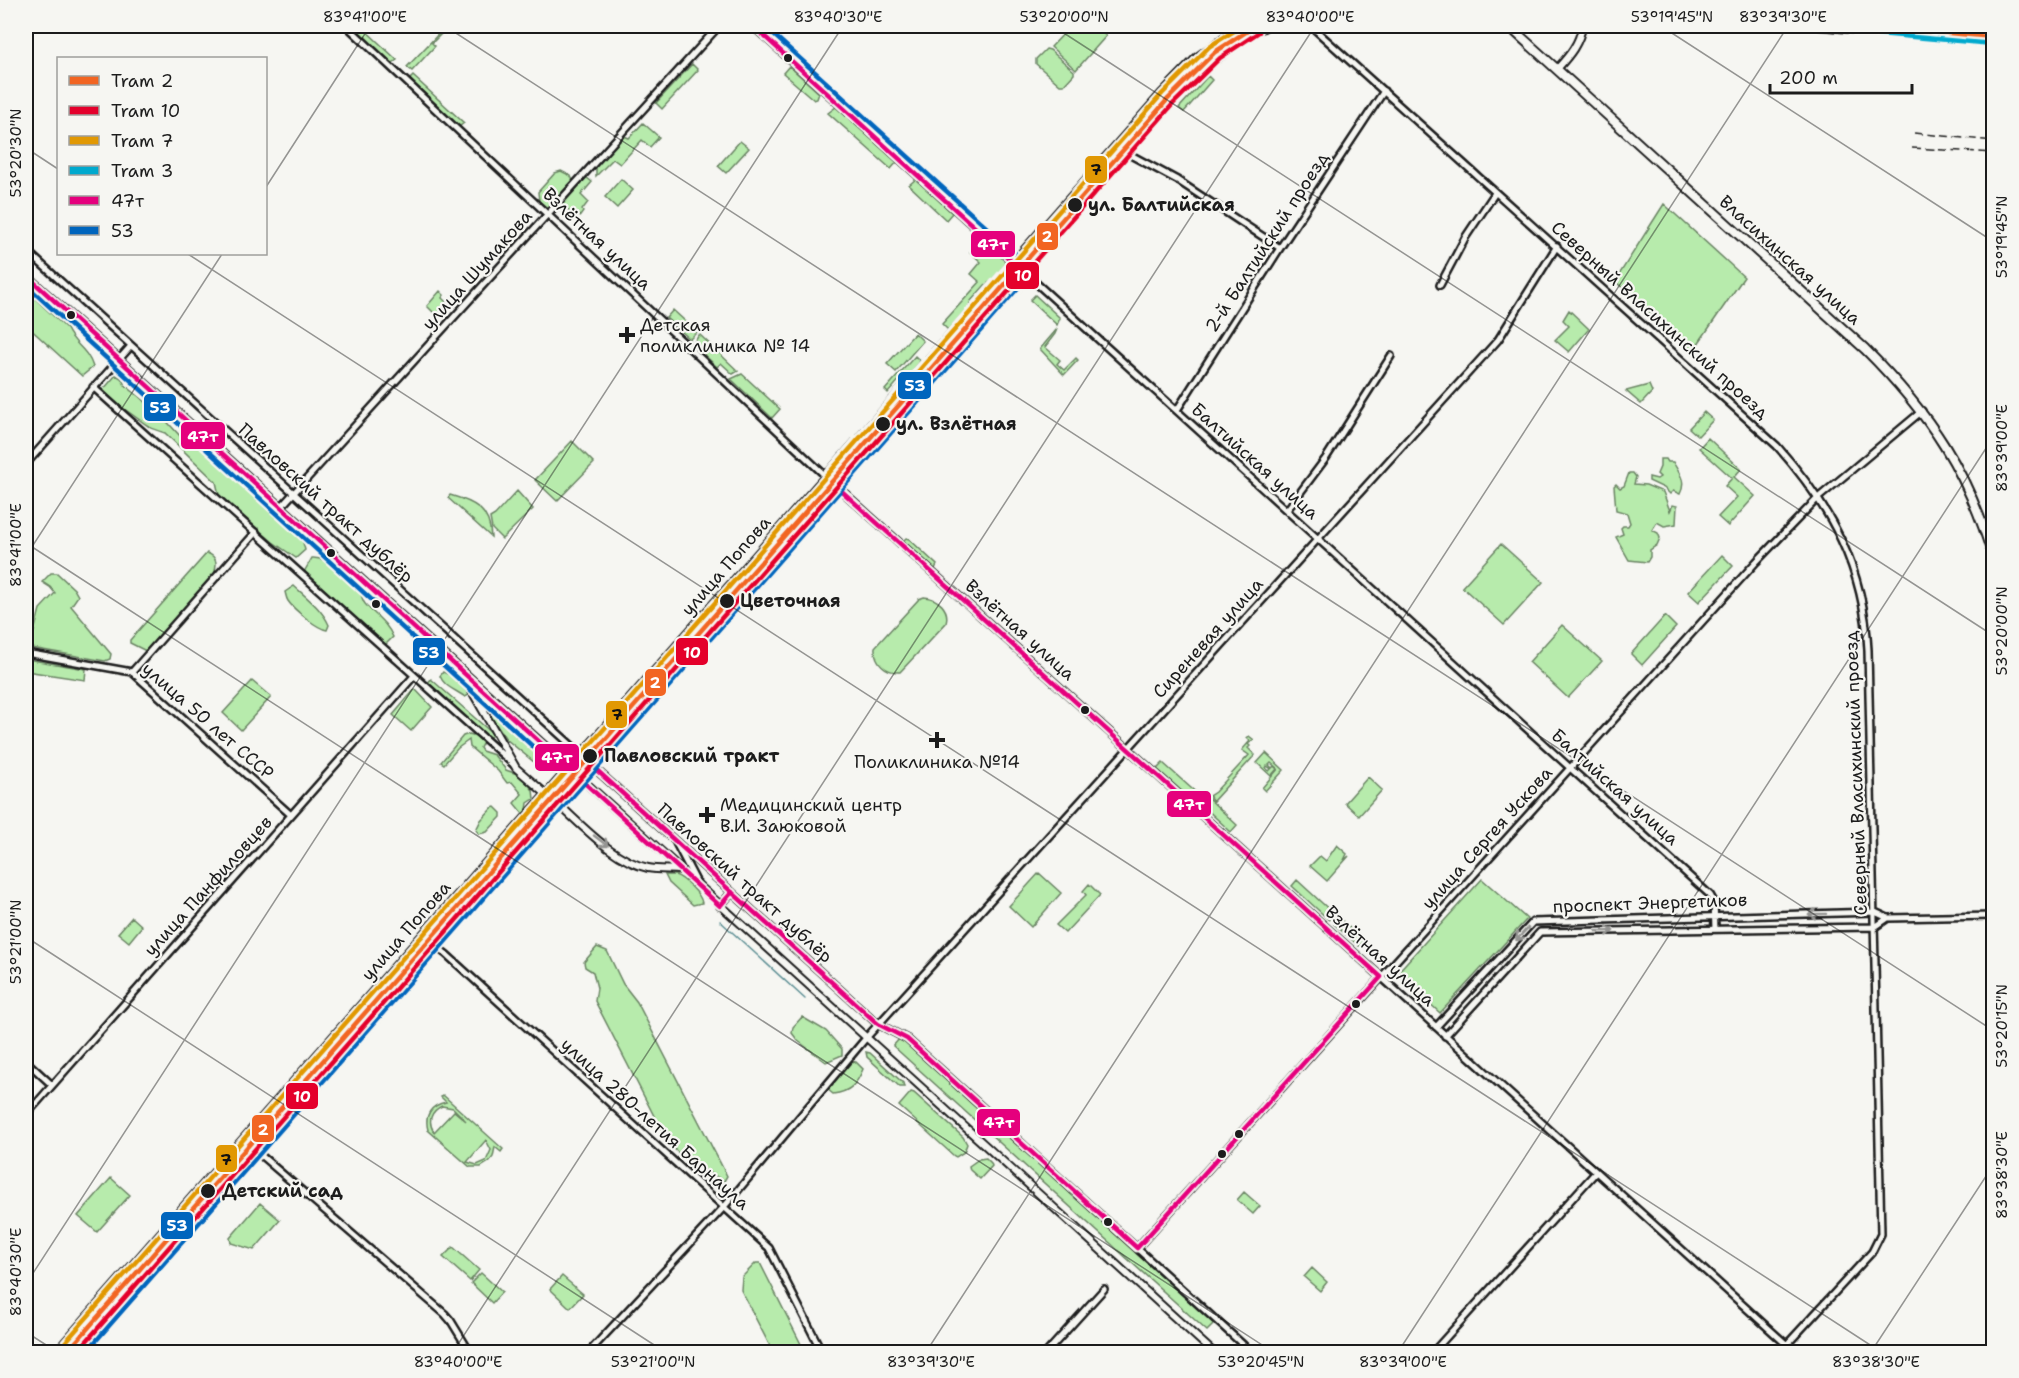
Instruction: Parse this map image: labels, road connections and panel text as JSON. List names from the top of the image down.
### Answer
{
  "streets": {
    "highway": ["Власихинская улица"],
    "main road": ["Балтийская улица", "улица Попова"],
    "street": [
      "Взлётная улица",
      "2-й Балтийский проезд",
      "улица Шумакова",
      "Северный Власихинский проезд",
      "Павловский тракт дублёр",
      "Сиреневая улица",
      "улица 50 лет СССР",
      "улица Сергея Ускова",
      "улица Панфиловцев",
      "проспект Энергетиков",
      "улица 280-летия Барнаула"
    ]
  },
  "crossings": [
    ["Взлётная улица", "улица Шумакова"],
    ["Взлётная улица", "Северный Власихинский проезд"],
    ["Взлётная улица", "улица Попова"],
    ["Взлётная улица", "Сиреневая улица"],
    ["Взлётная улица", "улица Сергея Ускова"],
    ["Взлётная улица", "проспект Энергетиков"],
    ["2-й Балтийский проезд", "Северный Власихинский проезд"],
    ["2-й Балтийский проезд", "Балтийская улица"],
    ["Власихинская улица", "улица Сергея Ускова"],
    ["улица Шумакова", "Павловский тракт дублёр"],
    ["Северный Власихинский проезд", "Сиреневая улица"],
    ["Северный Власихинский проезд", "улица Сергея Ускова"],
    ["Северный Власихинский проезд", "проспект Энергетиков"],
    ["Балтийская улица", "улица Попова"],
    ["Балтийская улица", "Сиреневая улица"],
    ["Балтийская улица", "улица Сергея Ускова"],
    ["Балтийская улица", "проспект Энергетиков"],
    ["Павловский тракт дублёр", "улица Попова"],
    ["Павловский тракт дублёр", "Сиреневая улица"],
    ["Павловский тракт дублёр", "улица Сергея Ускова"],
    ["улица Попова", "улица 280-летия Барнаула"],
    ["Сиреневая улица", "улица 280-летия Барнаула"],
    ["улица 50 лет СССР", "улица Панфиловцев"]
  ],
  "places": {
    "other": [
      "ул. Балтийская",
      "ул. Взлётная",
      "Цветочная",
      "Павловский тракт",
      "Детский сад"
    ],
    "health": ["Детская поликлиника № 14", "Поликлиника №14", "Медицинский центр В.И. Заюковой"]
  },
  "lines": [
    "tram line 2",
    "tram line 7",
    "transit line 47т",
    "transit line 53",
    "tram line 10",
    "tram line 3"
  ],
  "legend": [
    "Tram 2",
    "Tram 10",
    "Tram 7",
    "Tram 3",
    "47т",
    "53"
  ],
  "scale_bar": "200 m",
  "coordinates": [
    "83°41'00\"E",
    "83°40'30\"E",
    "53°20'00\"N",
    "83°40'00\"E",
    "53°19'45\"N",
    "83°39'30\"E",
    "53°20'30\"N",
    "83°39'00\"E",
    "53°21'00\"N",
    "53°20'15\"N",
    "83°38'30\"E",
    "53°20'45\"N"
  ]
}
